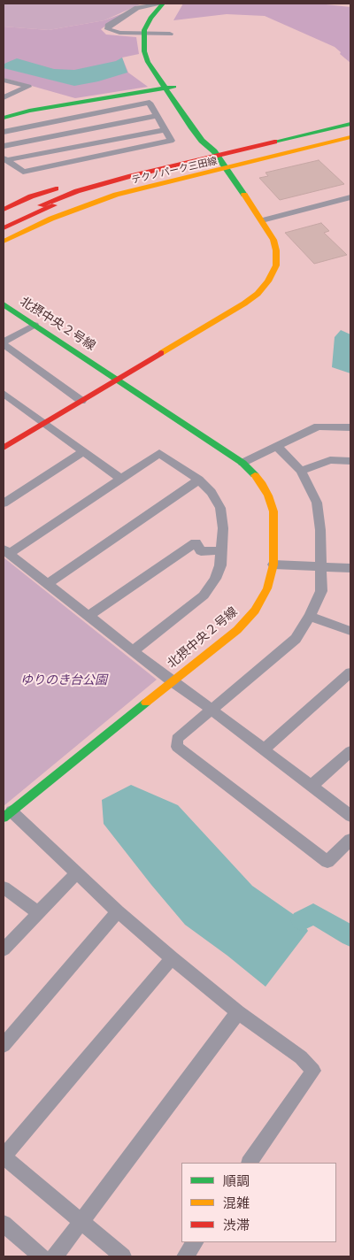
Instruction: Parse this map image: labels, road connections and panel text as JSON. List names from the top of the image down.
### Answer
{
  "streets": {
    "street": ["テクノパーク三田線", "北摂中央２号線"]
  },
  "parks": ["ゆりのき台公園"],
  "legend": ["順調", "混雑", "渋滞"]
}
